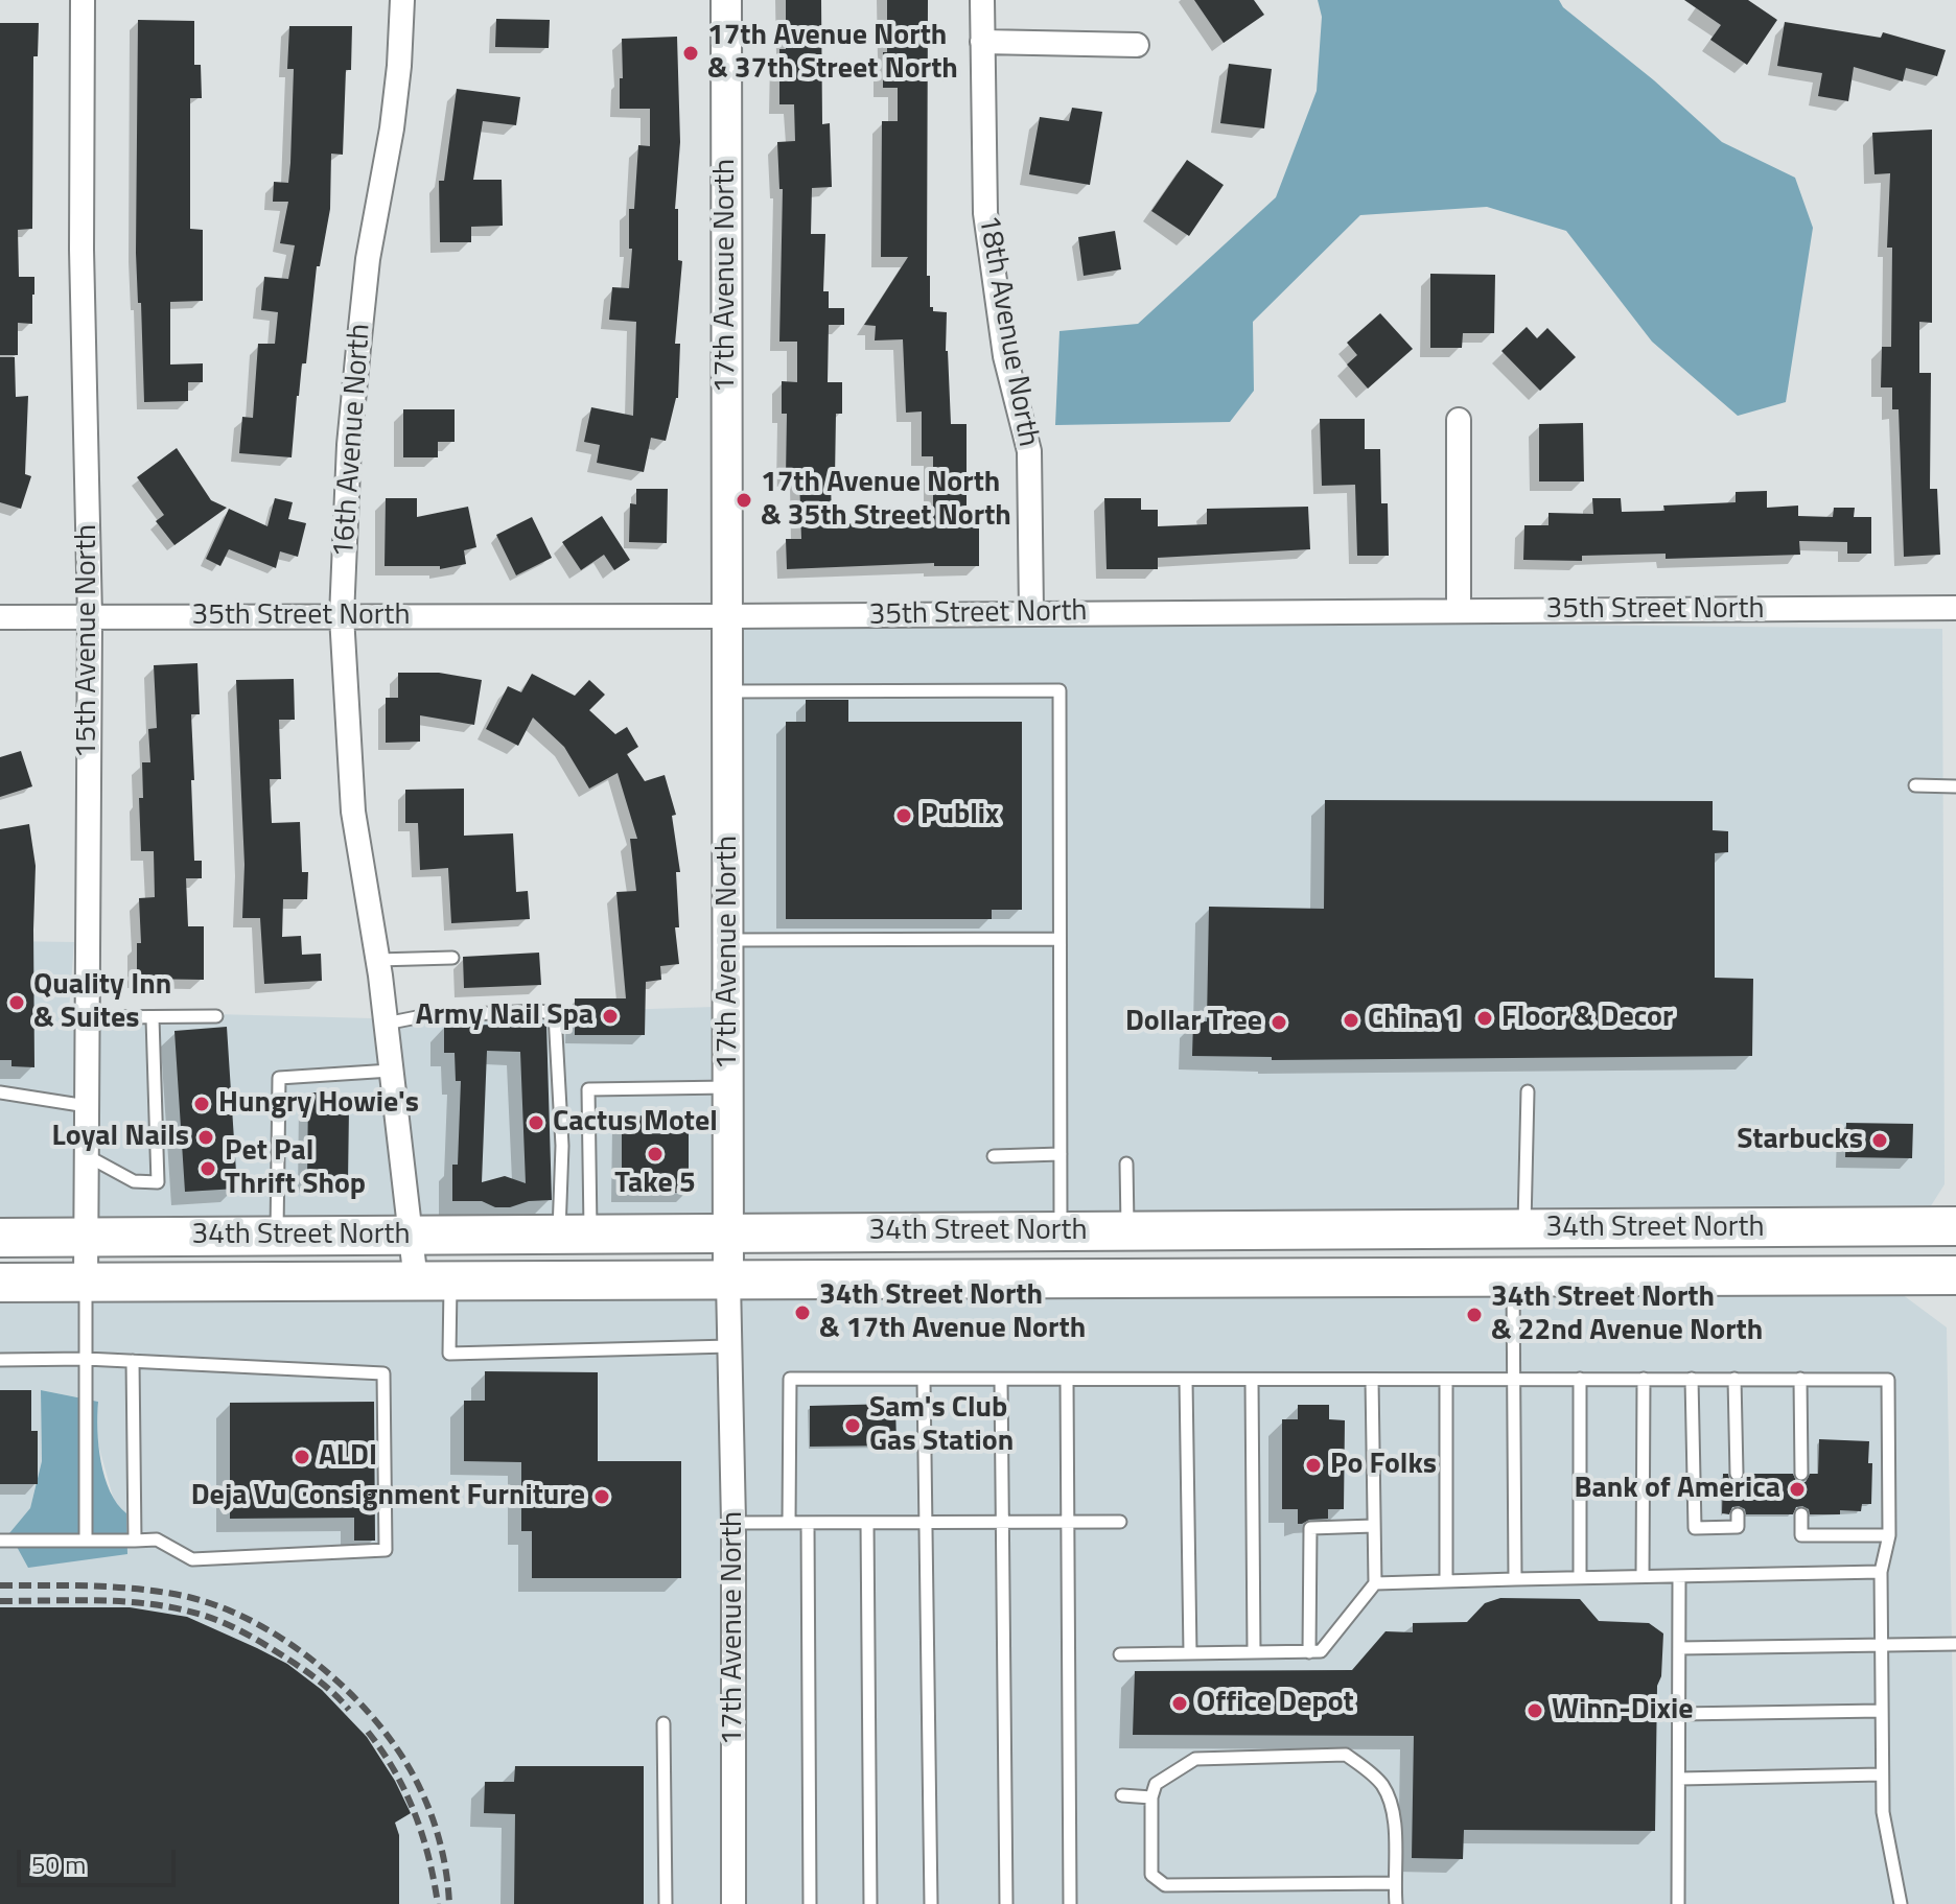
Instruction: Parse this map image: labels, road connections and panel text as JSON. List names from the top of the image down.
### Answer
{
  "streets": {
    "highway": ["34th Street North"],
    "street": [
      "17th Avenue North",
      "18th Avenue North",
      "16th Avenue North",
      "35th Street North",
      "15th Avenue North"
    ]
  },
  "crossings": [
    ["17th Avenue North", "35th Street North"],
    ["17th Avenue North", "34th Street North"],
    ["18th Avenue North", "35th Street North"],
    ["16th Avenue North", "35th Street North"],
    ["16th Avenue North", "34th Street North"],
    ["35th Street North", "15th Avenue North"],
    ["15th Avenue North", "34th Street North"]
  ],
  "places": [
    "17th Avenue North & 37th Street North",
    "17th Avenue North & 35th Street North",
    "Publix",
    "Quality Inn & Suites",
    "Army Nail Spa",
    "Floor & Decor",
    "China 1",
    "Dollar Tree",
    "Hungry Howie's",
    "Cactus Motel",
    "Loyal Nails",
    "Starbucks",
    "Take 5",
    "Pet Pal Thrift Shop",
    "34th Street North & 17th Avenue North",
    "34th Street North & 22nd Avenue North",
    "Sam's Club Gas Station",
    "ALDI",
    "Po Folks",
    "Bank of America",
    "Deja Vu Consignment Furniture",
    "Office Depot",
    "Winn-Dixie"
  ],
  "scale_bar": "50 m"
}
